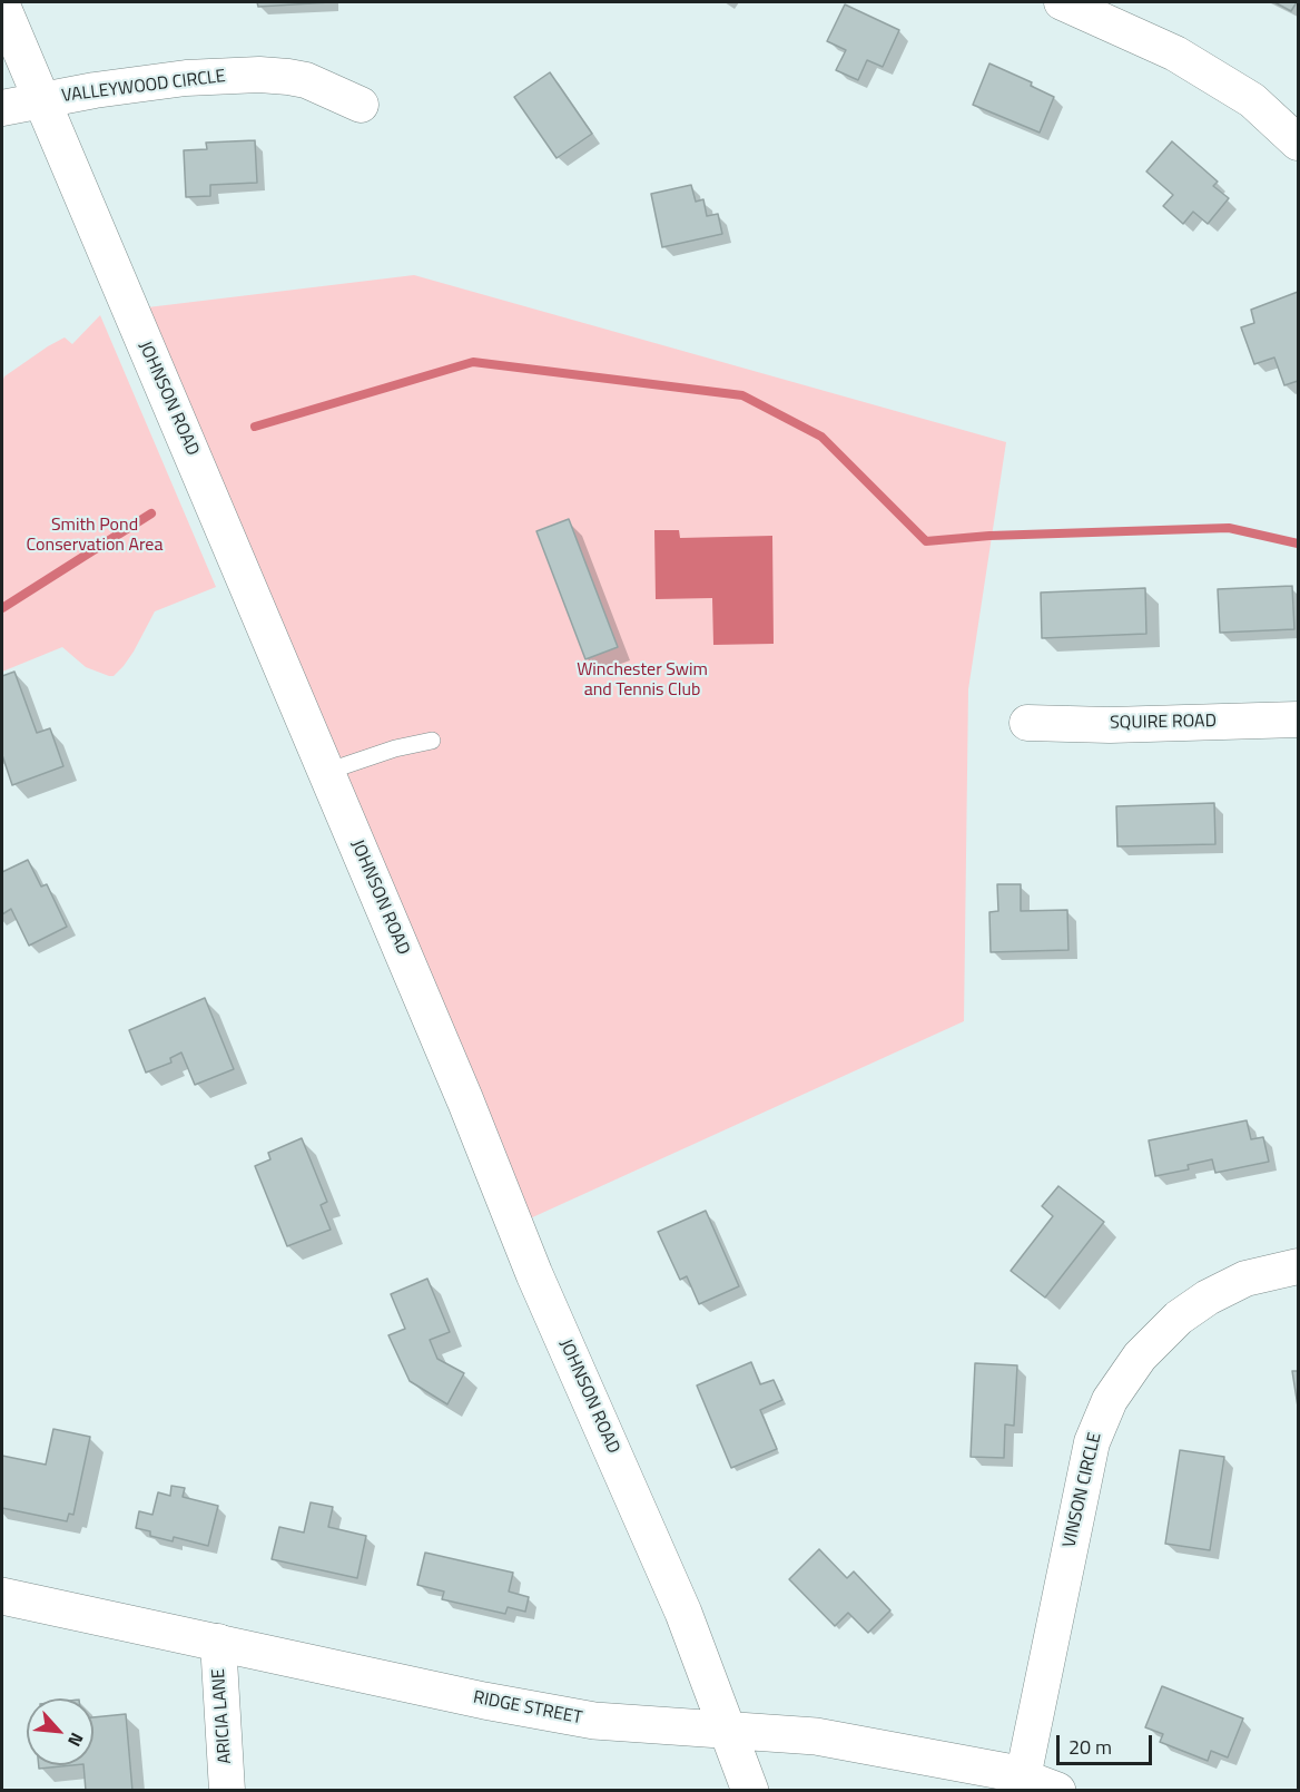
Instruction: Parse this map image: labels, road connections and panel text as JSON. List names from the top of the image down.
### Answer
{
  "streets": {
    "street": [
      "VALLEYWOOD CIRCLE",
      "JOHNSON ROAD",
      "SQUIRE ROAD",
      "VINSON CIRCLE",
      "RIDGE STREET",
      "ARICIA LANE"
    ]
  },
  "crossings": [
    ["VALLEYWOOD CIRCLE", "JOHNSON ROAD"],
    ["JOHNSON ROAD", "RIDGE STREET"],
    ["VINSON CIRCLE", "RIDGE STREET"],
    ["RIDGE STREET", "ARICIA LANE"]
  ],
  "parks": ["Smith Pond Conservation Area", "Winchester Swim and Tennis Club"],
  "scale_bar": "20 m",
  "north": "bottom right"
}
